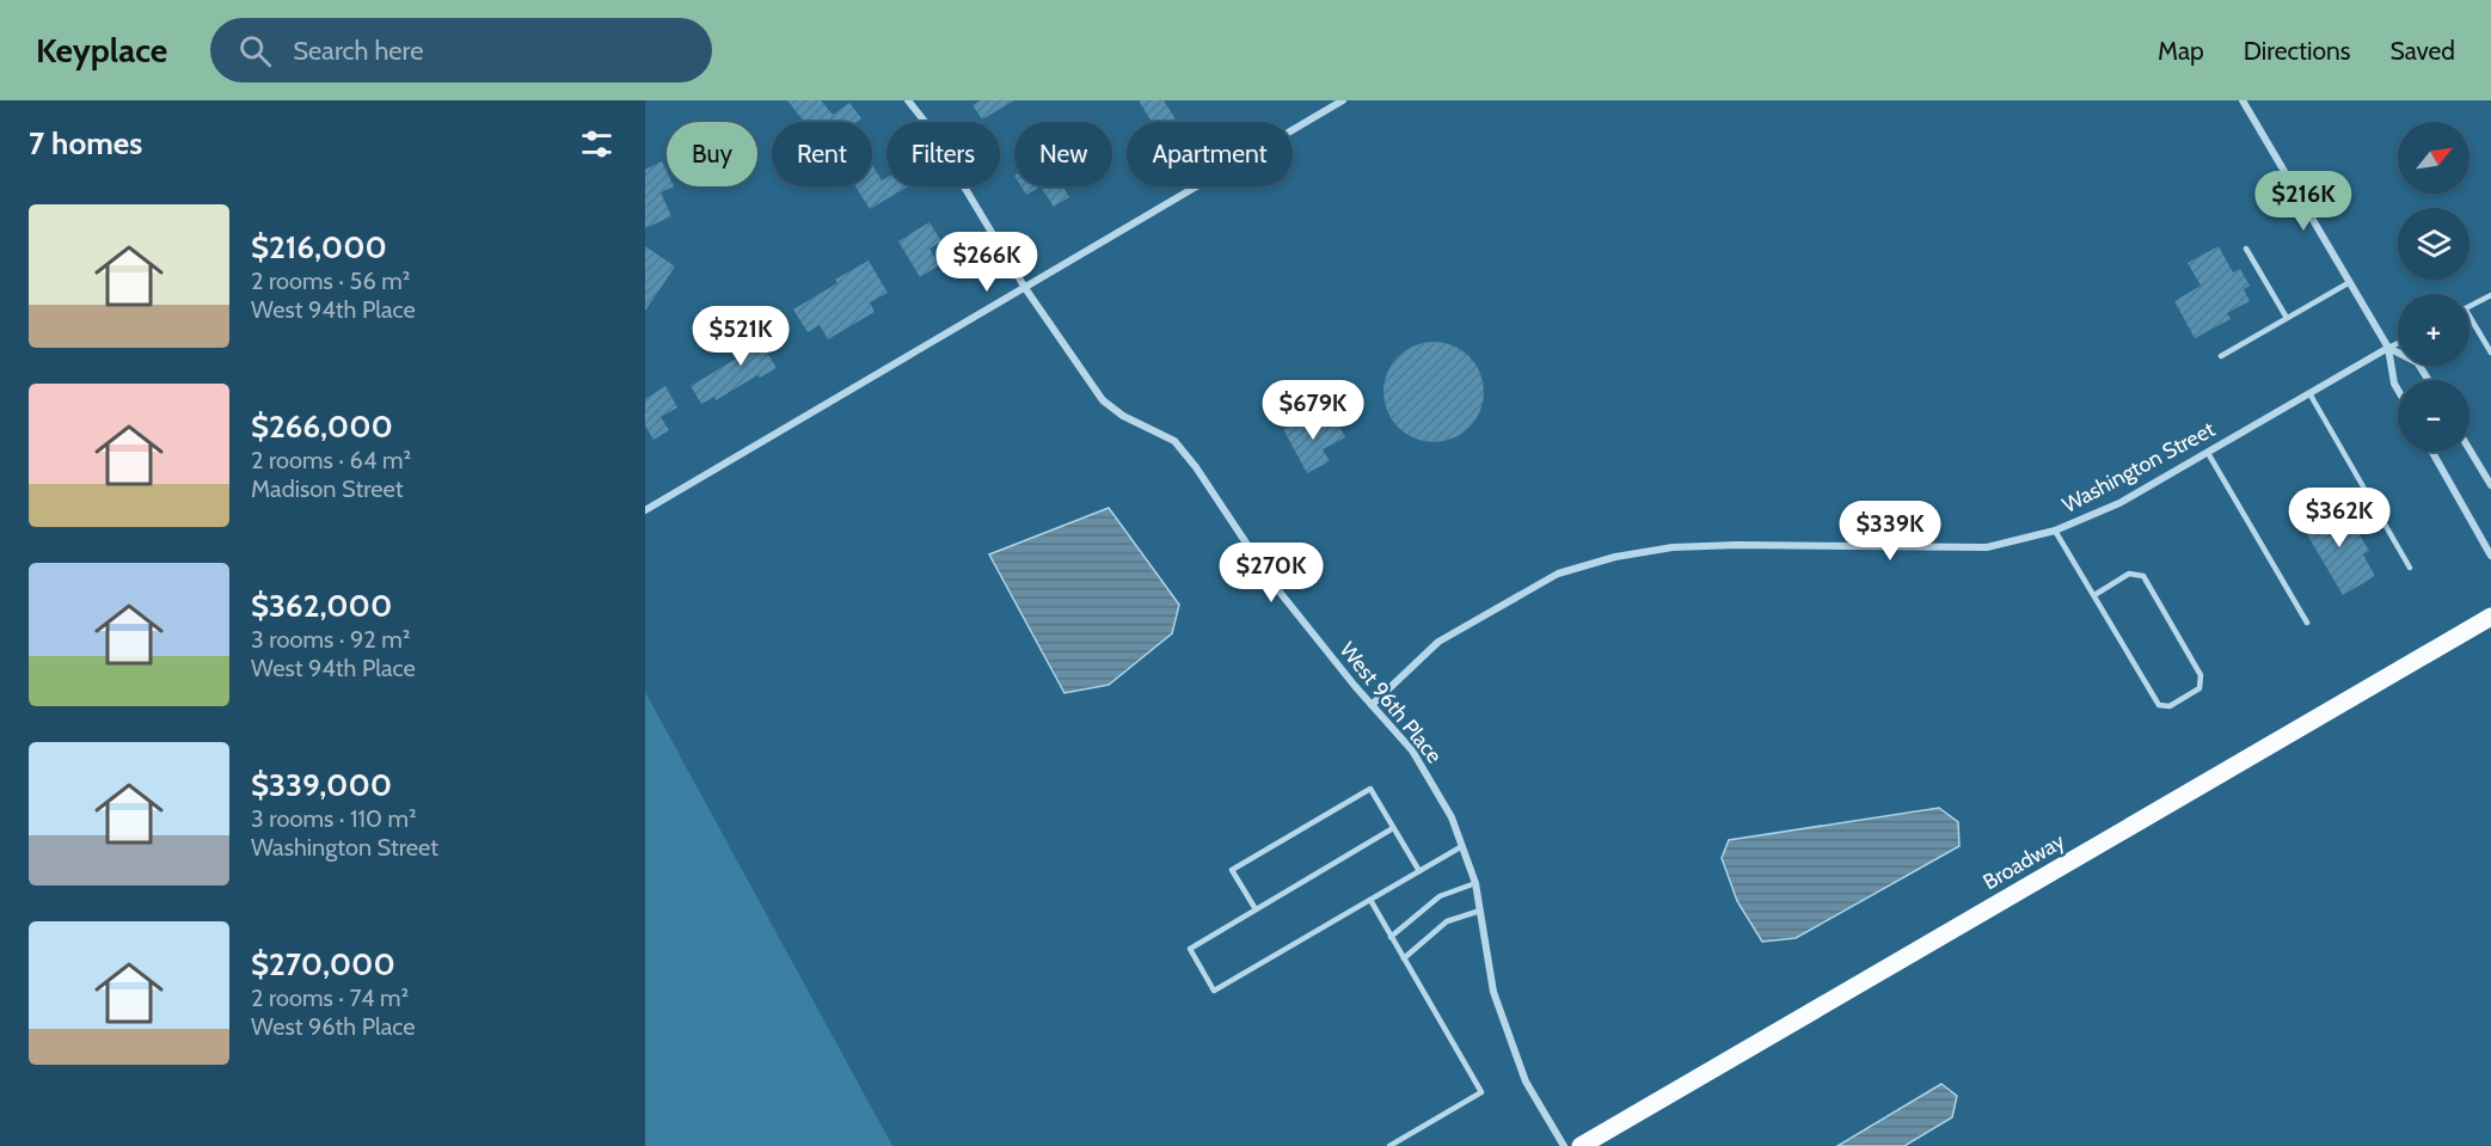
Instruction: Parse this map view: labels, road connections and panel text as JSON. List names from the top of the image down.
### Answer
{
  "streets": {
    "main road": ["Broadway"],
    "street": ["Washington Street", "West 96th Place"]
  },
  "crossings": [
    ["Washington Street", "West 96th Place"]
  ],
  "north": "top right",
  "page": {
    "header": "Keyplace",
    "search": "Search here",
    "nav": ["Map", "Directions", "Saved"],
    "heading": "7 homes",
    "map_buttons": ["+", "−"],
    "chip": [
      "Buy",
      "Rent",
      "Filters",
      "New",
      "Apartment"
    ],
    "price": [
      "$216K",
      "$266K",
      "$521K",
      "$679K",
      "$362K",
      "$339K",
      "$270K"
    ],
    "list": [
      {
        "name": "$216,000",
        "note": "2 rooms · 56 m² · West 94th Place"
      },
      {
        "name": "$266,000",
        "note": "2 rooms · 64 m² · Madison Street"
      },
      {
        "name": "$362,000",
        "note": "3 rooms · 92 m² · West 94th Place"
      },
      {
        "name": "$339,000",
        "note": "3 rooms · 110 m² · Washington Street"
      },
      {
        "name": "$270,000",
        "note": "2 rooms · 74 m² · West 96th Place"
      }
    ]
  }
}
